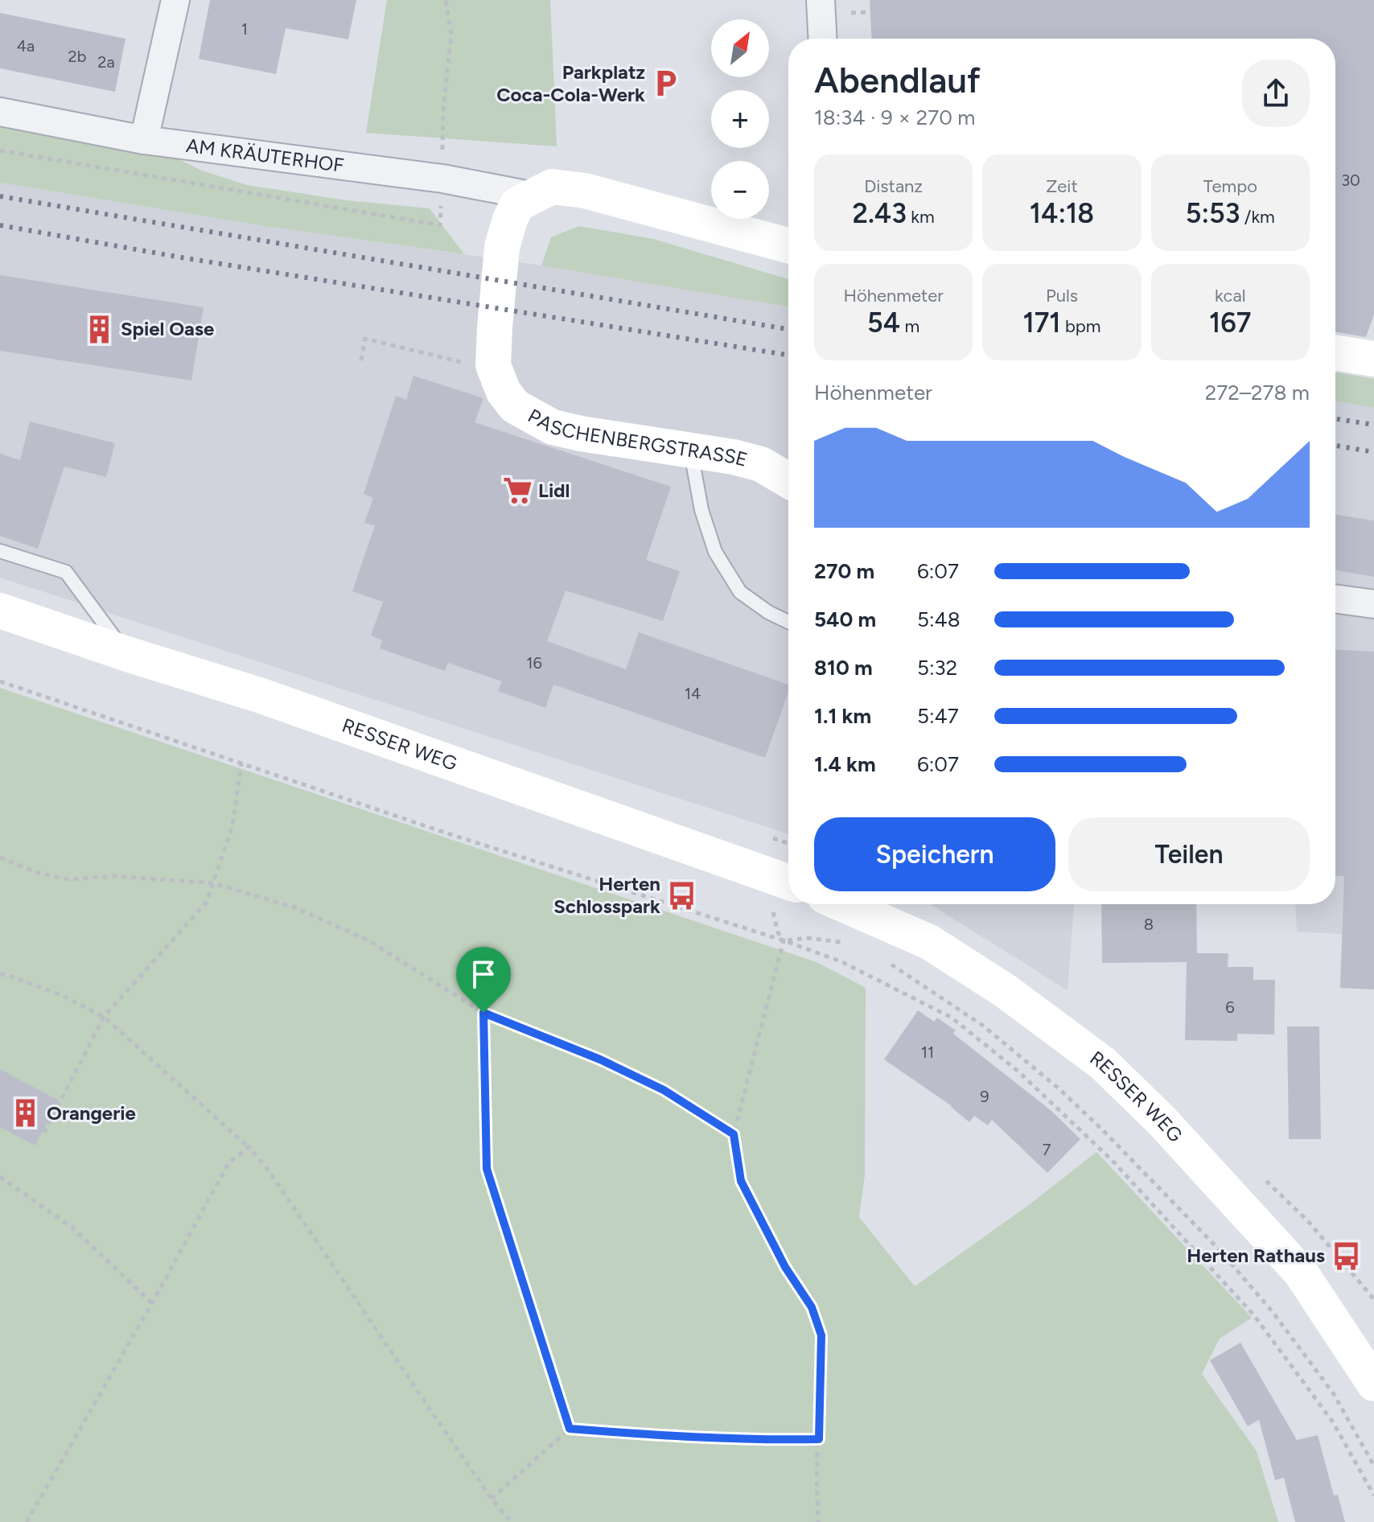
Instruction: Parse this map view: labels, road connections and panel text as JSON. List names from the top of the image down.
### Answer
{
  "streets": {
    "main road": ["PASCHENBERGSTRASSE", "RESSER WEG"],
    "street": ["AM KRÄUTERHOF"]
  },
  "crossings": [
    ["AM KRÄUTERHOF", "PASCHENBERGSTRASSE"]
  ],
  "places": {
    "parking": ["Parkplatz Coca-Cola-Werk"],
    "building": ["Spiel Oase", "Orangerie"],
    "supermarket": ["Lidl"],
    "bus stop": ["Herten Schlosspark", "Herten Rathaus"]
  },
  "house_numbers": [
    "1",
    "4a",
    "2b",
    "2a",
    "30",
    "16",
    "14",
    "8",
    "6",
    "11",
    "9",
    "7"
  ],
  "north": "top right",
  "page": {
    "map_buttons": ["+", "−"],
    "heading": ["Abendlauf", "18:34 · 9 × 270 m"],
    "stats": [
      ["Distanz", "2.43 km"],
      ["Zeit", "14:18"],
      ["Tempo", "5:53 /km"],
      ["Höhenmeter", "54 m"],
      ["Puls", "171 bpm"],
      ["kcal", "167"]
    ],
    "chart": ["Höhenmeter", "272–278 m"],
    "list": [
      {
        "name": "270 m",
        "note": "6:07"
      },
      {
        "name": "540 m",
        "note": "5:48"
      },
      {
        "name": "810 m",
        "note": "5:32"
      },
      {
        "name": "1.1 km",
        "note": "5:47"
      },
      {
        "name": "1.4 km",
        "note": "6:07"
      }
    ],
    "buttons": ["Speichern", "Teilen"]
  }
}
